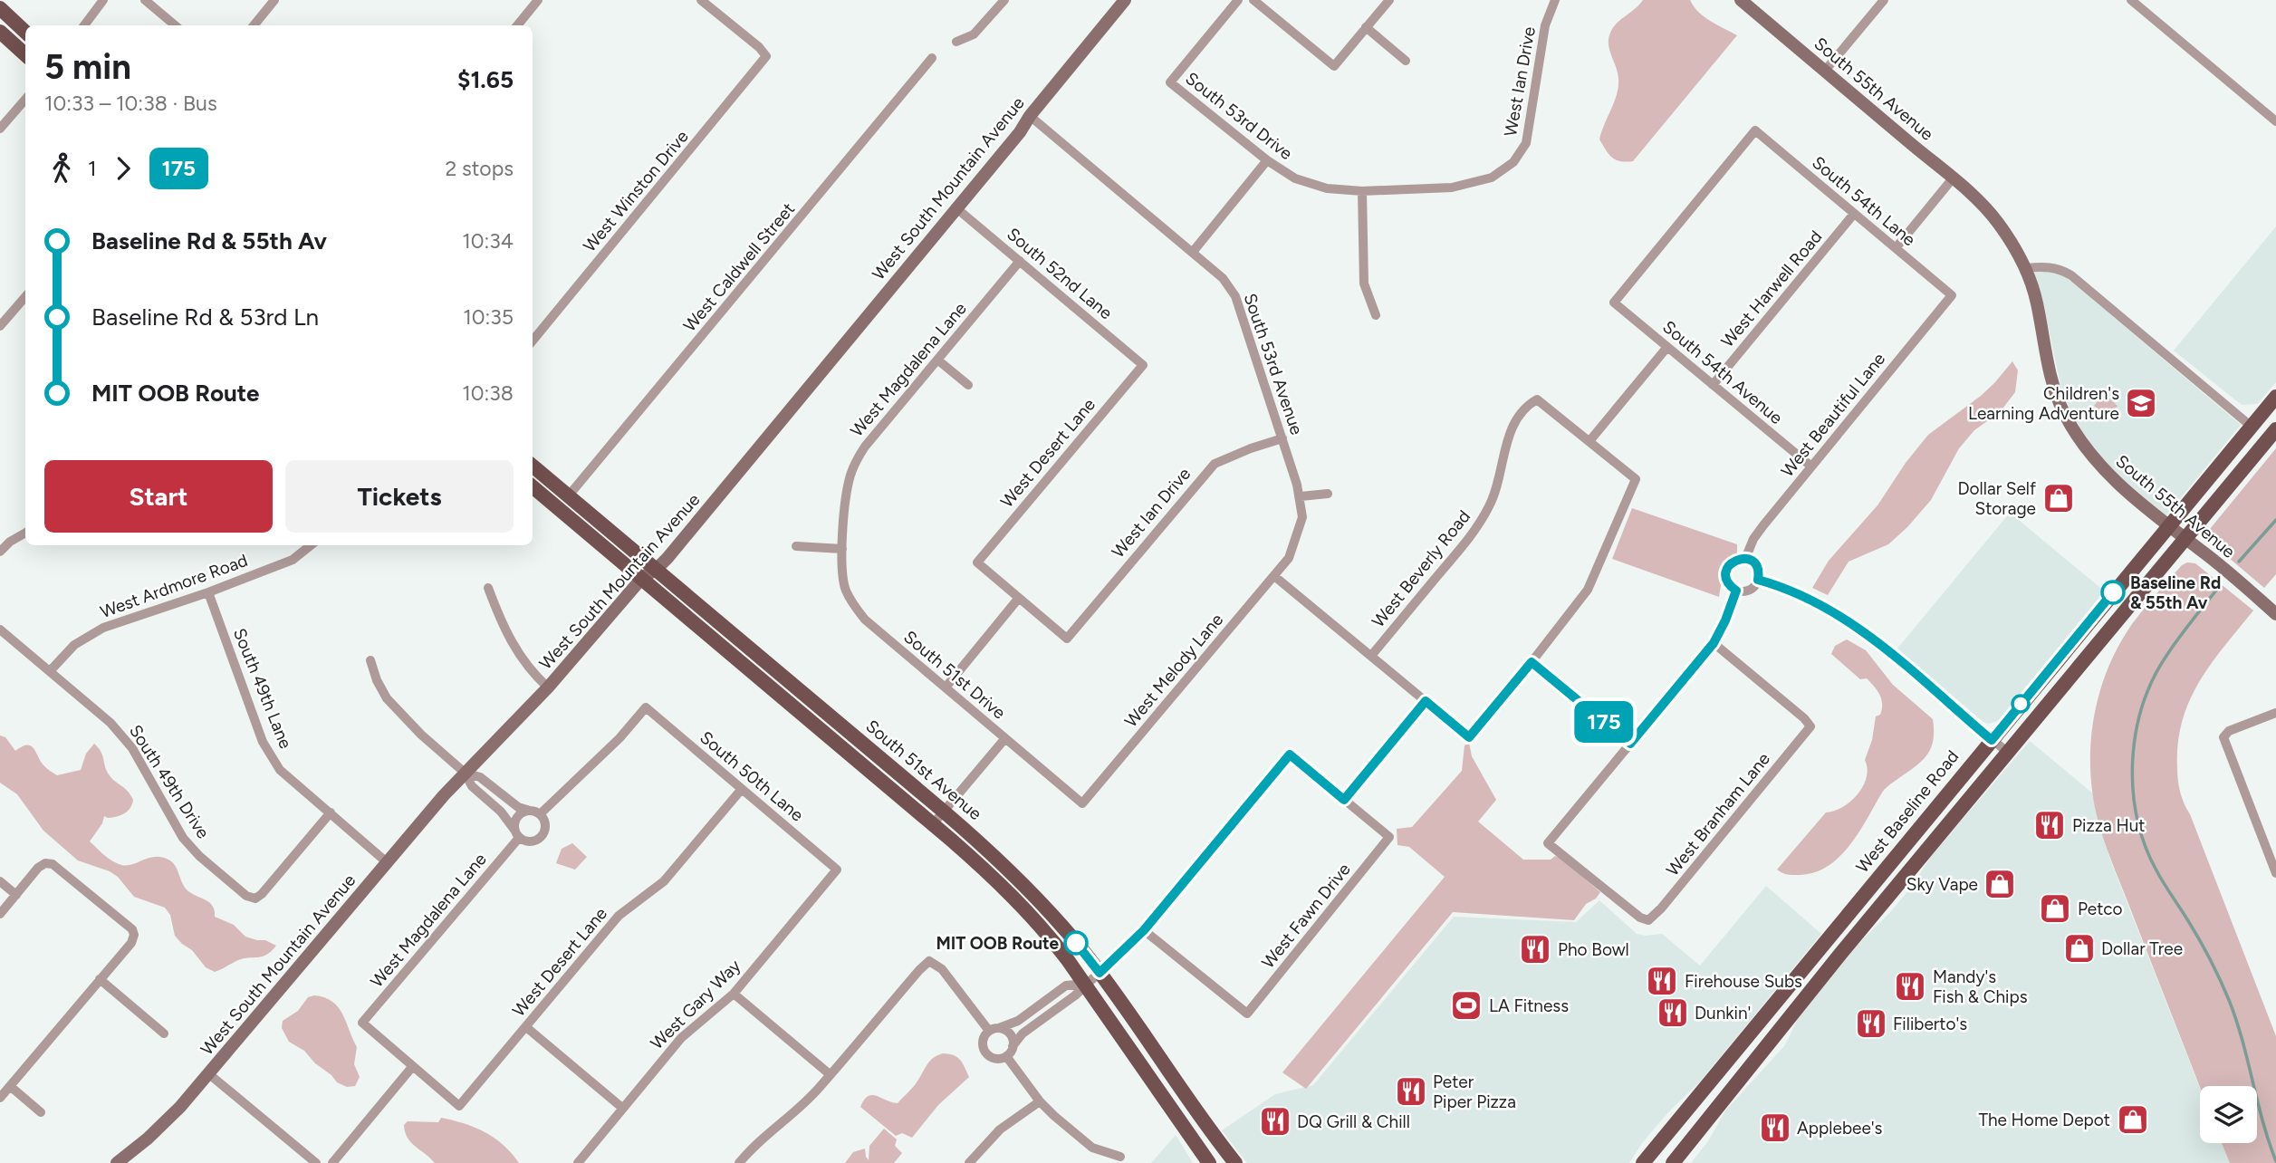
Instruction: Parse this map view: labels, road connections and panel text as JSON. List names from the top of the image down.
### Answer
{
  "streets": {
    "main road": ["South 51st Avenue", "West Baseline Road"],
    "street": [
      "West Ian Drive",
      "South 55th Avenue",
      "South 53rd Drive",
      "West South Mountain Avenue",
      "West Winston Drive",
      "South 54th Lane",
      "West Caldwell Street",
      "South 52nd Lane",
      "West Harwell Road",
      "South 53rd Avenue",
      "West Magdalena Lane",
      "South 54th Avenue",
      "West Beautiful Lane",
      "West Desert Lane",
      "West Beverly Road",
      "West Ardmore Road",
      "West Melody Lane",
      "South 51st Drive",
      "South 49th Lane",
      "South 50th Lane",
      "South 49th Drive",
      "West Branham Lane",
      "West Fawn Drive",
      "West Gary Way"
    ]
  },
  "crossings": [
    ["West Ian Drive", "South 53rd Drive"],
    ["West Ian Drive", "South 53rd Avenue"],
    ["West Ian Drive", "West Desert Lane"],
    ["South 55th Avenue", "West Baseline Road"],
    ["West South Mountain Avenue", "South 52nd Lane"],
    ["West South Mountain Avenue", "South 53rd Avenue"],
    ["West South Mountain Avenue", "South 49th Lane"],
    ["West South Mountain Avenue", "South 51st Avenue"],
    ["South 54th Lane", "West Harwell Road"],
    ["South 54th Lane", "South 54th Avenue"],
    ["South 54th Lane", "West Beautiful Lane"],
    ["West Caldwell Street", "South 51st Avenue"],
    ["South 52nd Lane", "West Magdalena Lane"],
    ["South 52nd Lane", "West Desert Lane"],
    ["West Harwell Road", "South 54th Avenue"],
    ["South 53rd Avenue", "West Melody Lane"],
    ["West Magdalena Lane", "West Desert Lane"],
    ["West Magdalena Lane", "South 51st Drive"],
    ["West Magdalena Lane", "South 50th Lane"],
    ["South 54th Avenue", "West Beautiful Lane"],
    ["West Desert Lane", "South 50th Lane"],
    ["West Ardmore Road", "South 49th Lane"],
    ["West Ardmore Road", "South 49th Drive"],
    ["West Melody Lane", "South 51st Drive"],
    ["South 49th Lane", "South 49th Drive"],
    ["South 50th Lane", "West Gary Way"]
  ],
  "places": {
    "school or university": ["Children's Learning Adventure"],
    "shop": [
      "Dollar Self Storage",
      "Sky Vape",
      "Petco",
      "Dollar Tree",
      "The Home Depot"
    ],
    "other": ["Baseline Rd & 55th Av", "MIT OOB Route"],
    "restaurant": [
      "Pizza Hut",
      "Pho Bowl",
      "Firehouse Subs",
      "Mandy's Fish & Chips",
      "Dunkin'",
      "Filiberto's",
      "Peter Piper Pizza",
      "DQ Grill & Chill",
      "Applebee's"
    ],
    "sports": ["LA Fitness"]
  },
  "lines": ["bus line 175"],
  "page": {
    "on_map": "175",
    "heading": ["5 min", "10:33 – 10:38 · Bus", "$1.65"],
    "legs": ["1", "175", "2 stops"],
    "list": [
      {
        "name": "Baseline Rd & 55th Av",
        "value": "10:34"
      },
      {
        "name": "Baseline Rd & 53rd Ln",
        "value": "10:35"
      },
      {
        "name": "MIT OOB Route",
        "value": "10:38"
      }
    ],
    "buttons": ["Start", "Tickets"]
  }
}
